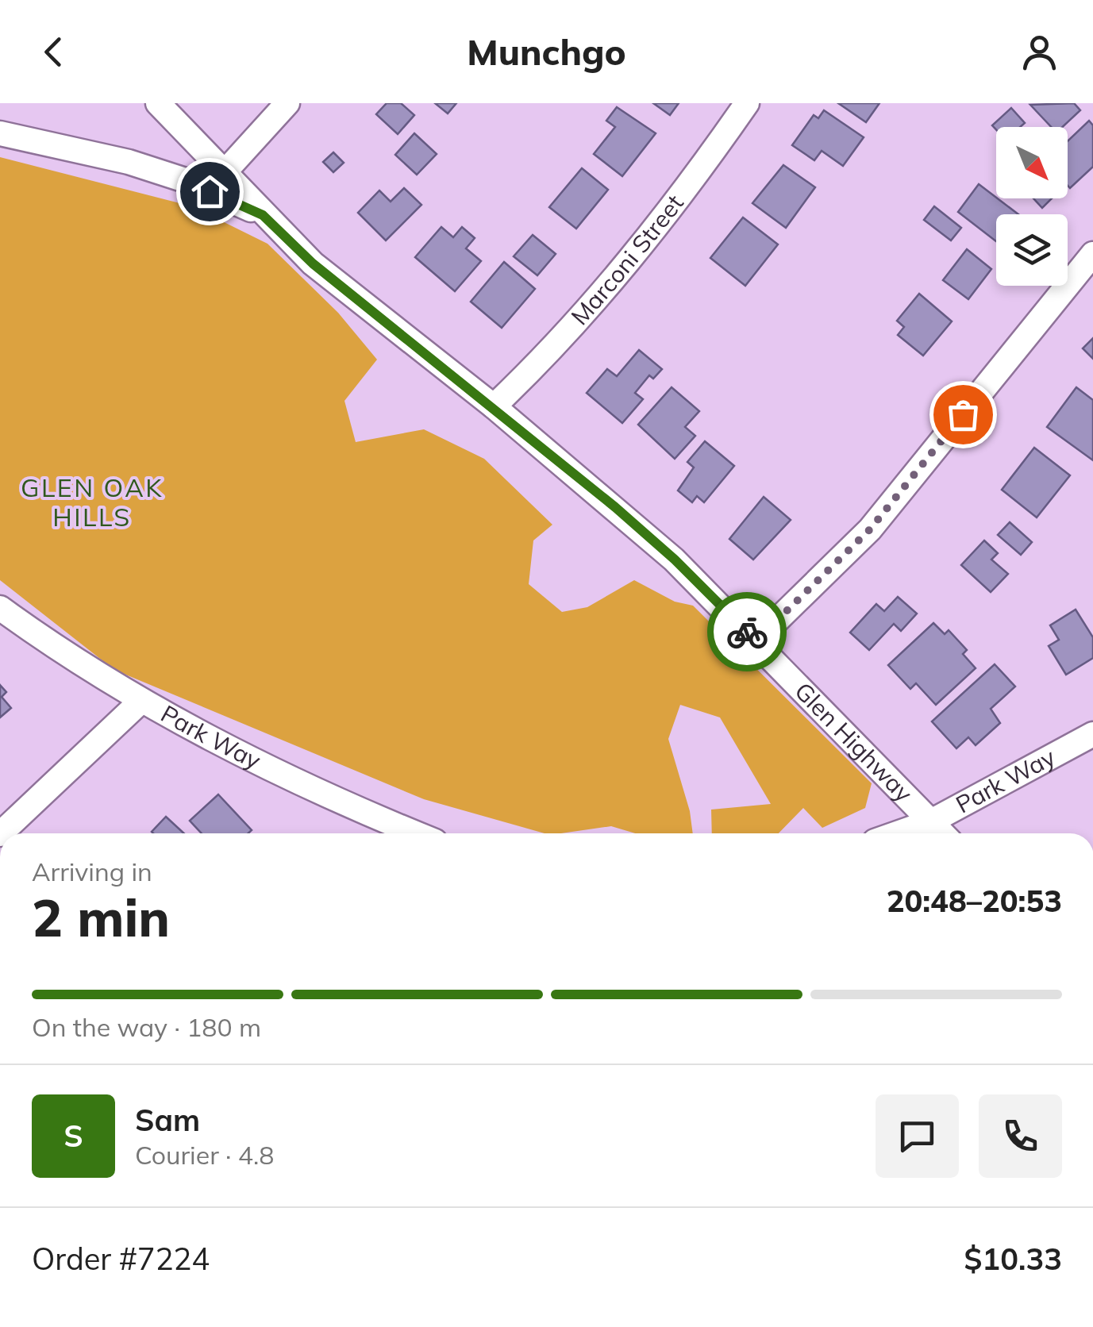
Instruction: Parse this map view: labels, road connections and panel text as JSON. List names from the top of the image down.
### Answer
{
  "streets": {
    "street": ["Marconi Street", "Park Way", "Glen Highway"]
  },
  "crossings": [
    ["Marconi Street", "Glen Highway"],
    ["Park Way", "Glen Highway"]
  ],
  "districts": ["GLEN OAK HILLS"],
  "north": "bottom right",
  "page": {
    "header": "Munchgo",
    "heading": ["2 min", "Arriving in", "20:48–20:53"],
    "panel": [
      "Sam",
      "Courier · 4.8",
      "Order #7224",
      "$10.33"
    ],
    "bar": "On the way · 180 m",
    "round": "S"
  }
}
